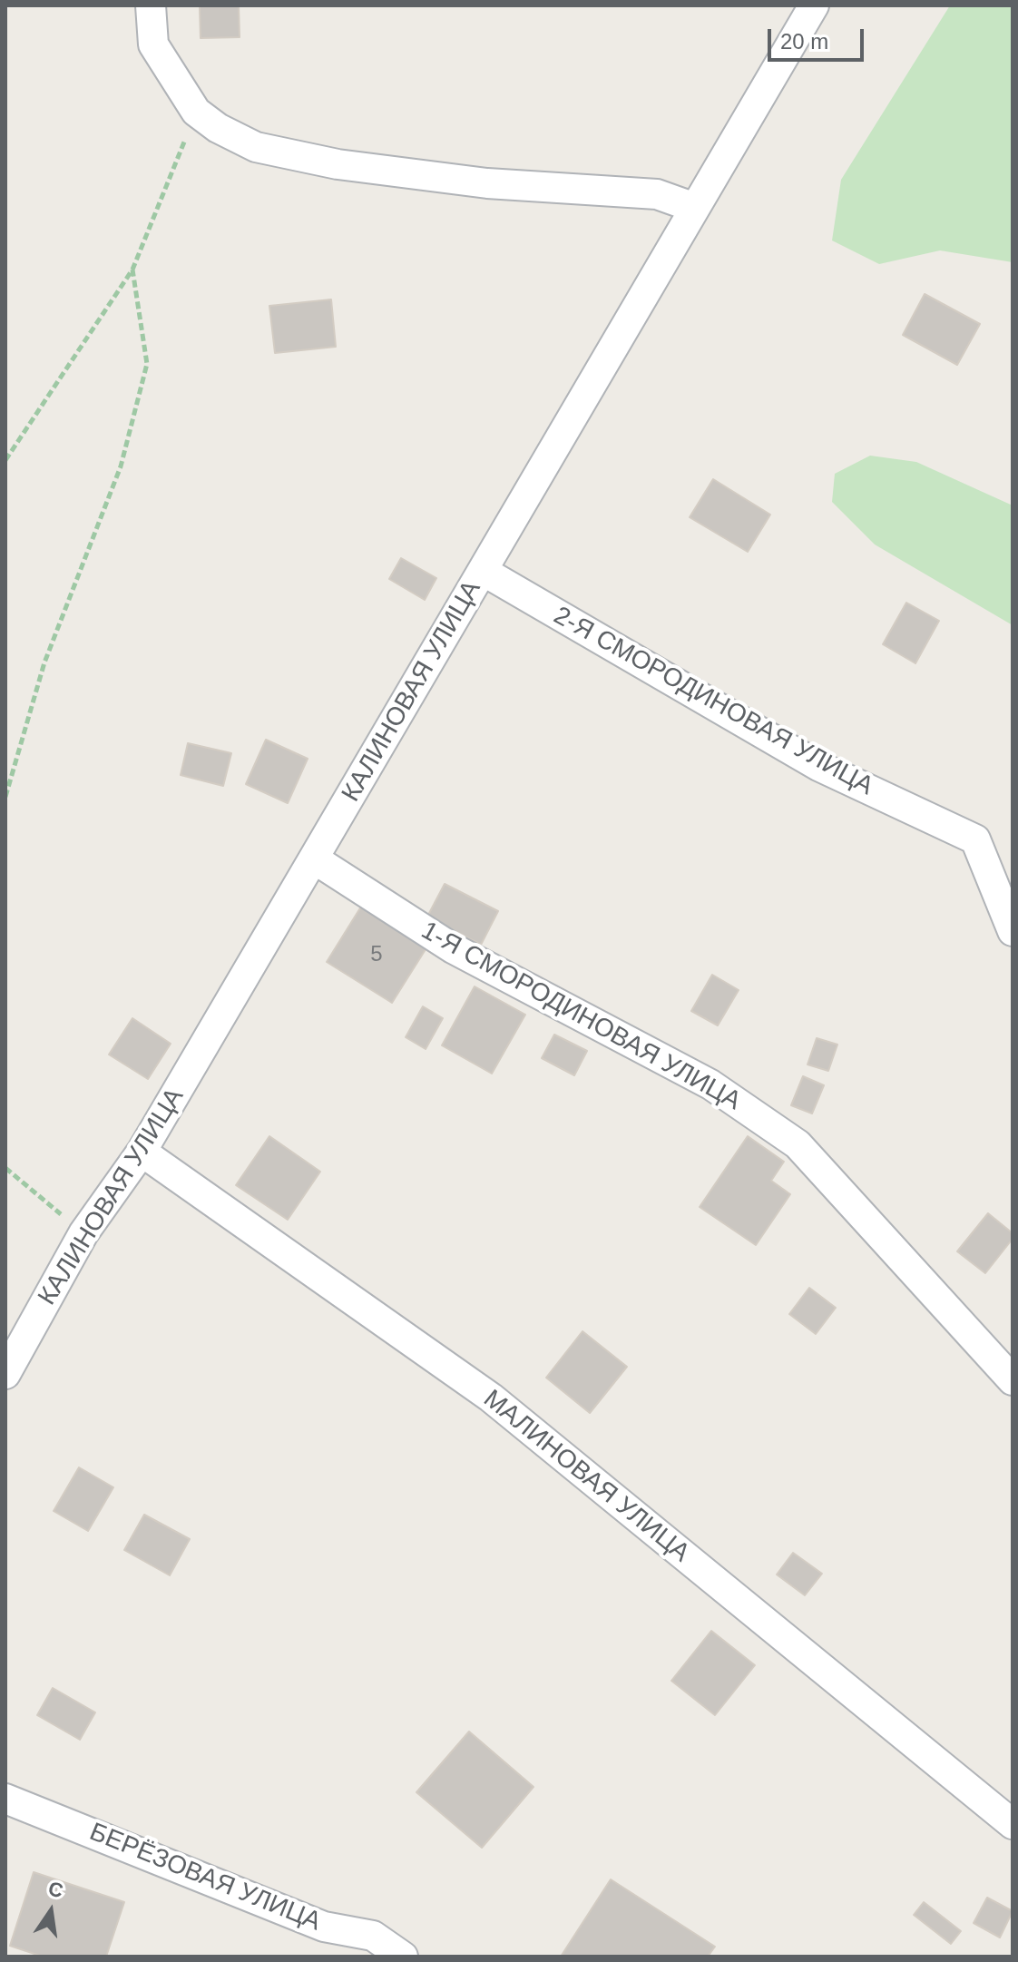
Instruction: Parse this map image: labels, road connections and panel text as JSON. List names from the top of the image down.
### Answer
{
  "streets": {
    "street": [
      "КАЛИНОВАЯ УЛИЦА",
      "2-Я СМОРОДИНОВАЯ УЛИЦА",
      "1-Я СМОРОДИНОВАЯ УЛИЦА",
      "МАЛИНОВАЯ УЛИЦА",
      "БЕРЁЗОВАЯ УЛИЦА"
    ]
  },
  "crossings": [
    ["КАЛИНОВАЯ УЛИЦА", "2-Я СМОРОДИНОВАЯ УЛИЦА"],
    ["КАЛИНОВАЯ УЛИЦА", "1-Я СМОРОДИНОВАЯ УЛИЦА"],
    ["КАЛИНОВАЯ УЛИЦА", "МАЛИНОВАЯ УЛИЦА"]
  ],
  "house_numbers": ["5"],
  "scale_bar": "20 m",
  "north": "top"
}
